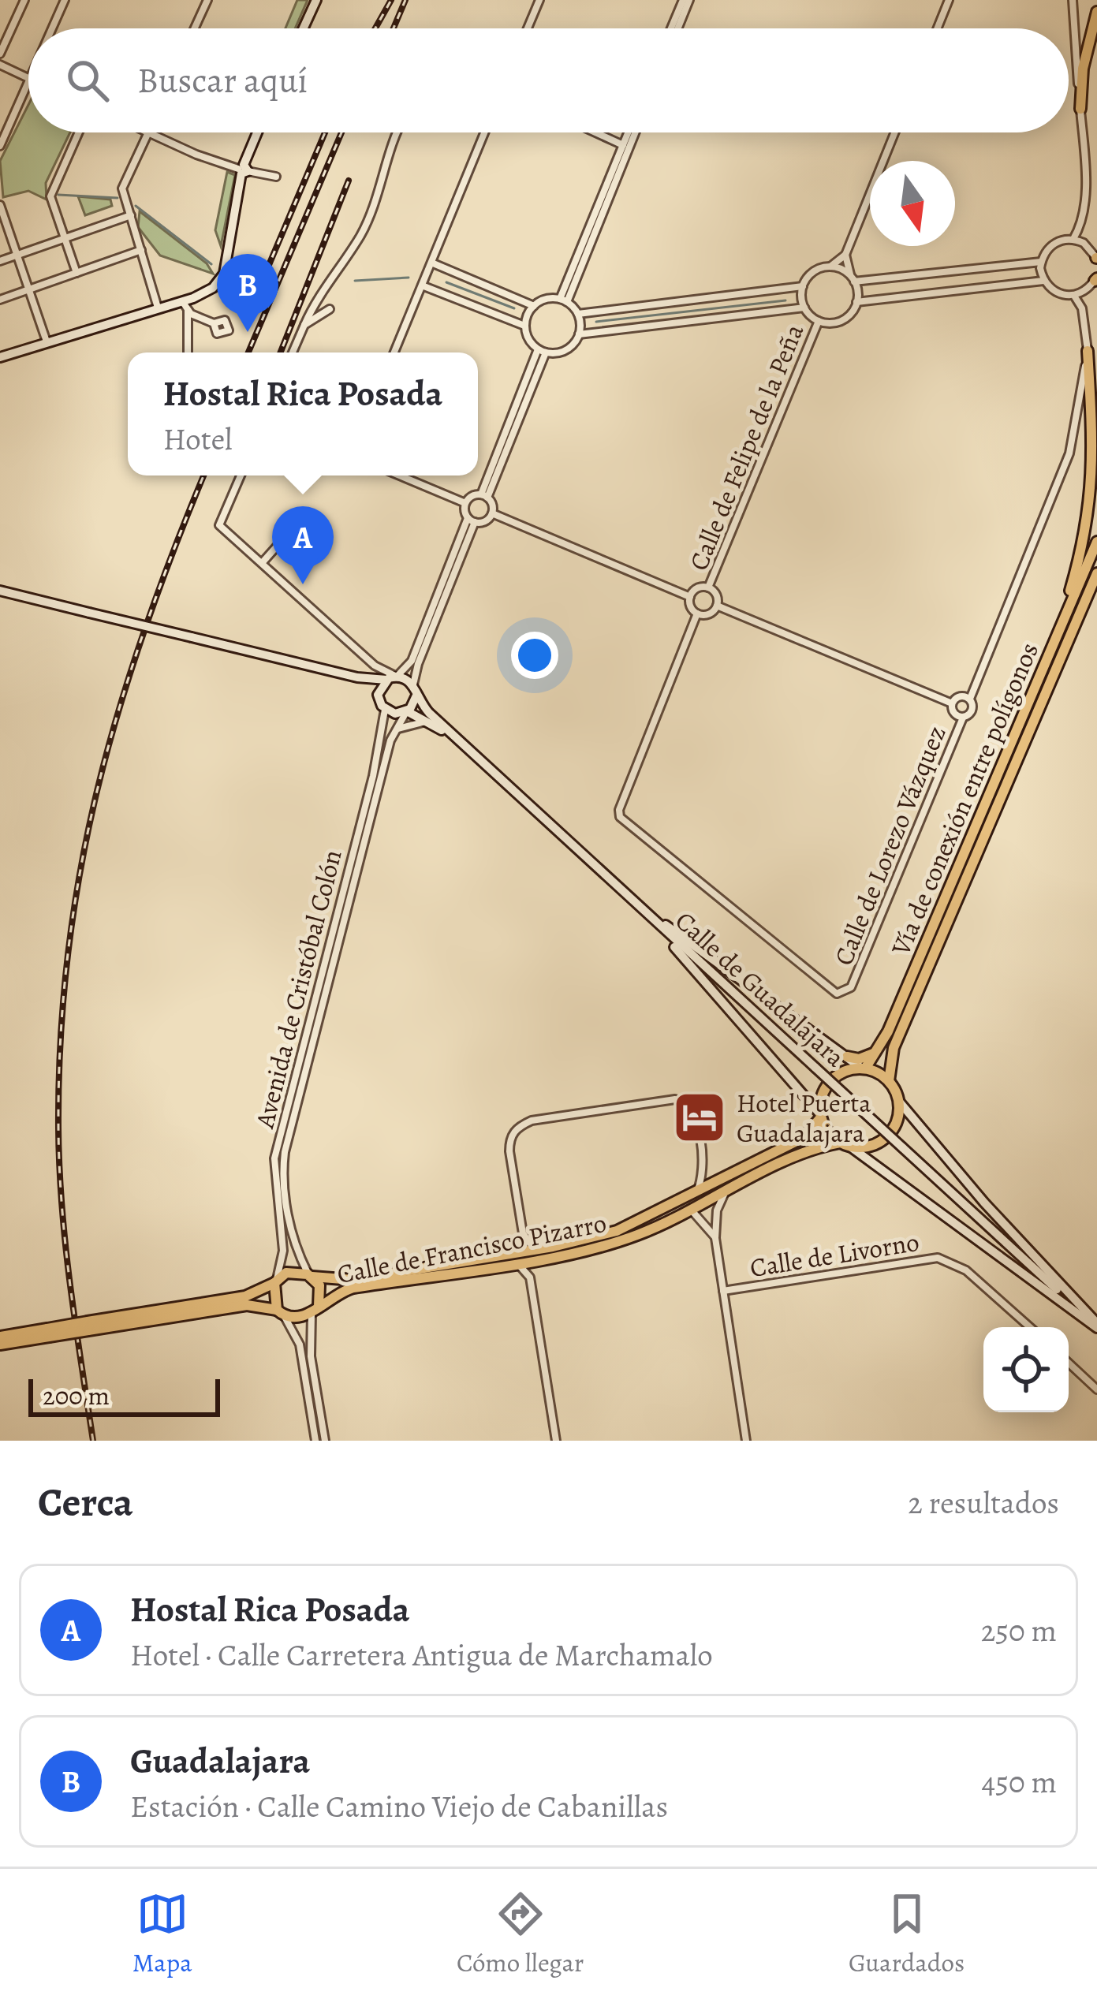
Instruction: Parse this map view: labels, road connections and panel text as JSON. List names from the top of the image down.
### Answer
{
  "streets": {
    "main road": ["Vía de conexión entre polígonos", "Calle de Guadalajara", "Calle de Francisco Pizarro"],
    "street": [
      "Calle de Felipe de la Peña",
      "Calle de Lorezo Vázquez",
      "Avenida de Cristóbal Colón",
      "Calle de Livorno"
    ]
  },
  "crossings": [
    ["Calle de Felipe de la Peña", "Calle de Lorezo Vázquez"],
    ["Vía de conexión entre polígonos", "Calle de Francisco Pizarro"],
    ["Avenida de Cristóbal Colón", "Calle de Guadalajara"],
    ["Avenida de Cristóbal Colón", "Calle de Francisco Pizarro"]
  ],
  "places": {
    "hotel": ["Hotel Puerta Guadalajara"]
  },
  "scale_bar": "200 m",
  "north": "bottom",
  "page": {
    "search": "Buscar aquí",
    "pins": ["B", "A"],
    "popup": ["Hostal Rica Posada", "Hotel"],
    "scale": "200 m",
    "heading": ["Cerca", "2 resultados"],
    "list": [
      {
        "mark": "A",
        "name": "Hostal Rica Posada",
        "note": "Hotel · Calle Carretera Antigua de Marchamalo",
        "value": "250 m"
      },
      {
        "mark": "B",
        "name": "Guadalajara",
        "note": "Estación · Calle Camino Viejo de Cabanillas",
        "value": "450 m"
      }
    ],
    "nav": ["Mapa", "Cómo llegar", "Guardados"]
  }
}
